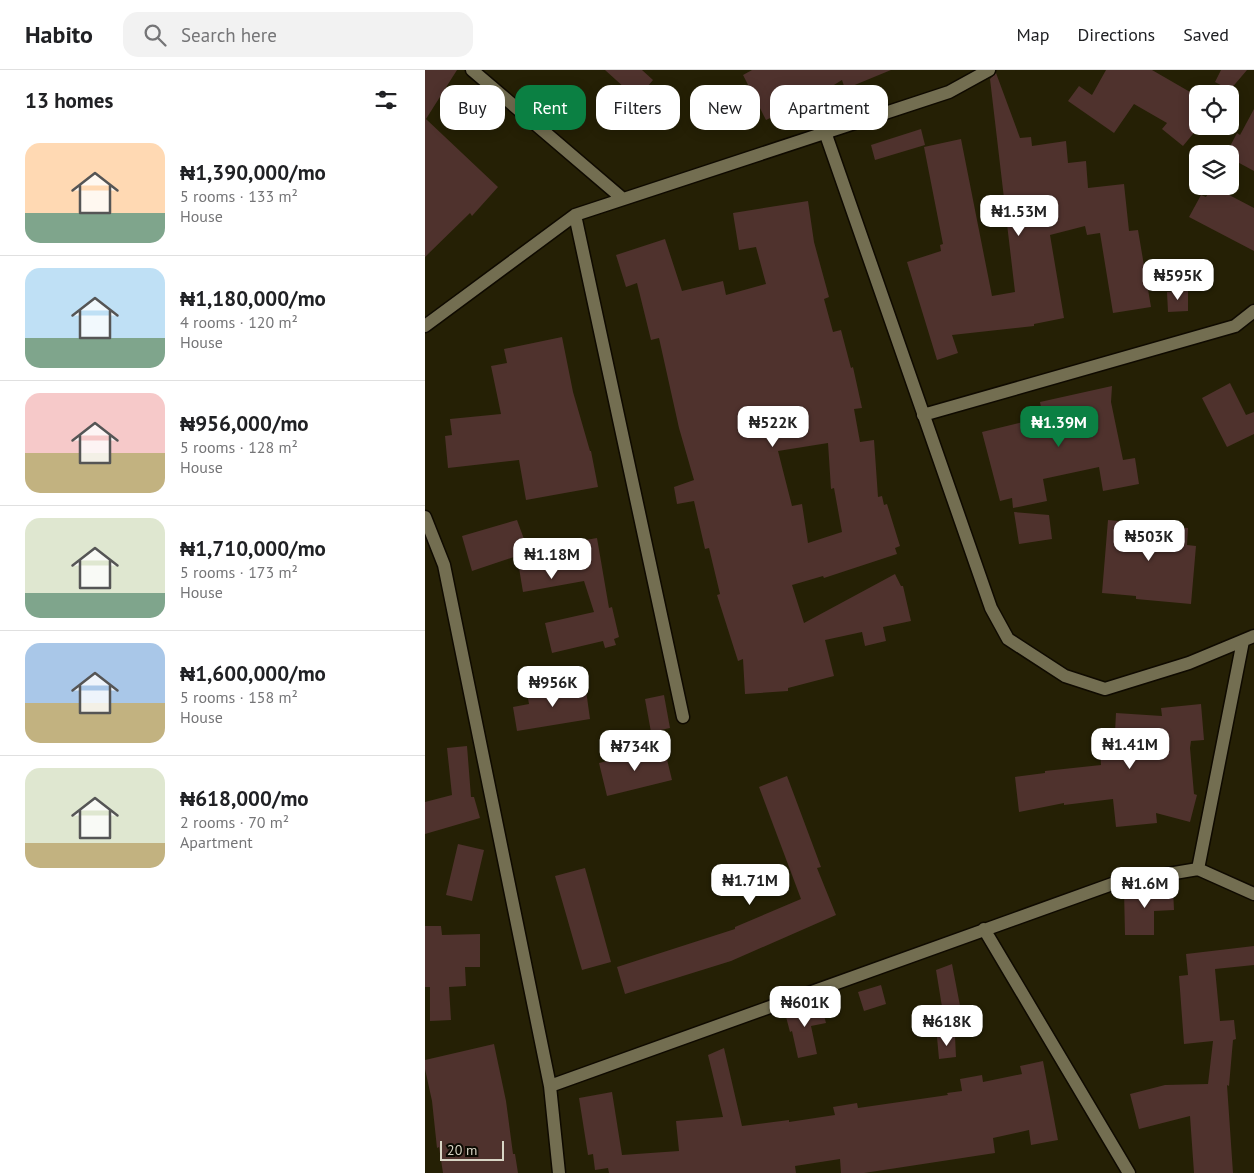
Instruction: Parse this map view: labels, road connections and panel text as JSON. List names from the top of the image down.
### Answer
{
  "scale_bar": "20 m",
  "page": {
    "header": "Habito",
    "search": "Search here",
    "nav": ["Map", "Directions", "Saved"],
    "heading": "13 homes",
    "chip": [
      "Buy",
      "Rent",
      "Filters",
      "New",
      "Apartment"
    ],
    "list": [
      {
        "name": "₦1,390,000/mo",
        "note": "5 rooms · 133 m² · House"
      },
      {
        "name": "₦1,180,000/mo",
        "note": "4 rooms · 120 m² · House"
      },
      {
        "name": "₦956,000/mo",
        "note": "5 rooms · 128 m² · House"
      },
      {
        "name": "₦1,710,000/mo",
        "note": "5 rooms · 173 m² · House"
      },
      {
        "name": "₦1,600,000/mo",
        "note": "5 rooms · 158 m² · House"
      },
      {
        "name": "₦618,000/mo",
        "note": "2 rooms · 70 m² · Apartment"
      }
    ],
    "price": [
      "₦1.53M",
      "₦595K",
      "₦522K",
      "₦1.39M",
      "₦503K",
      "₦1.18M",
      "₦956K",
      "₦1.41M",
      "₦734K",
      "₦1.71M",
      "₦1.6M",
      "₦601K",
      "₦618K"
    ],
    "scale": "20 m"
  }
}
